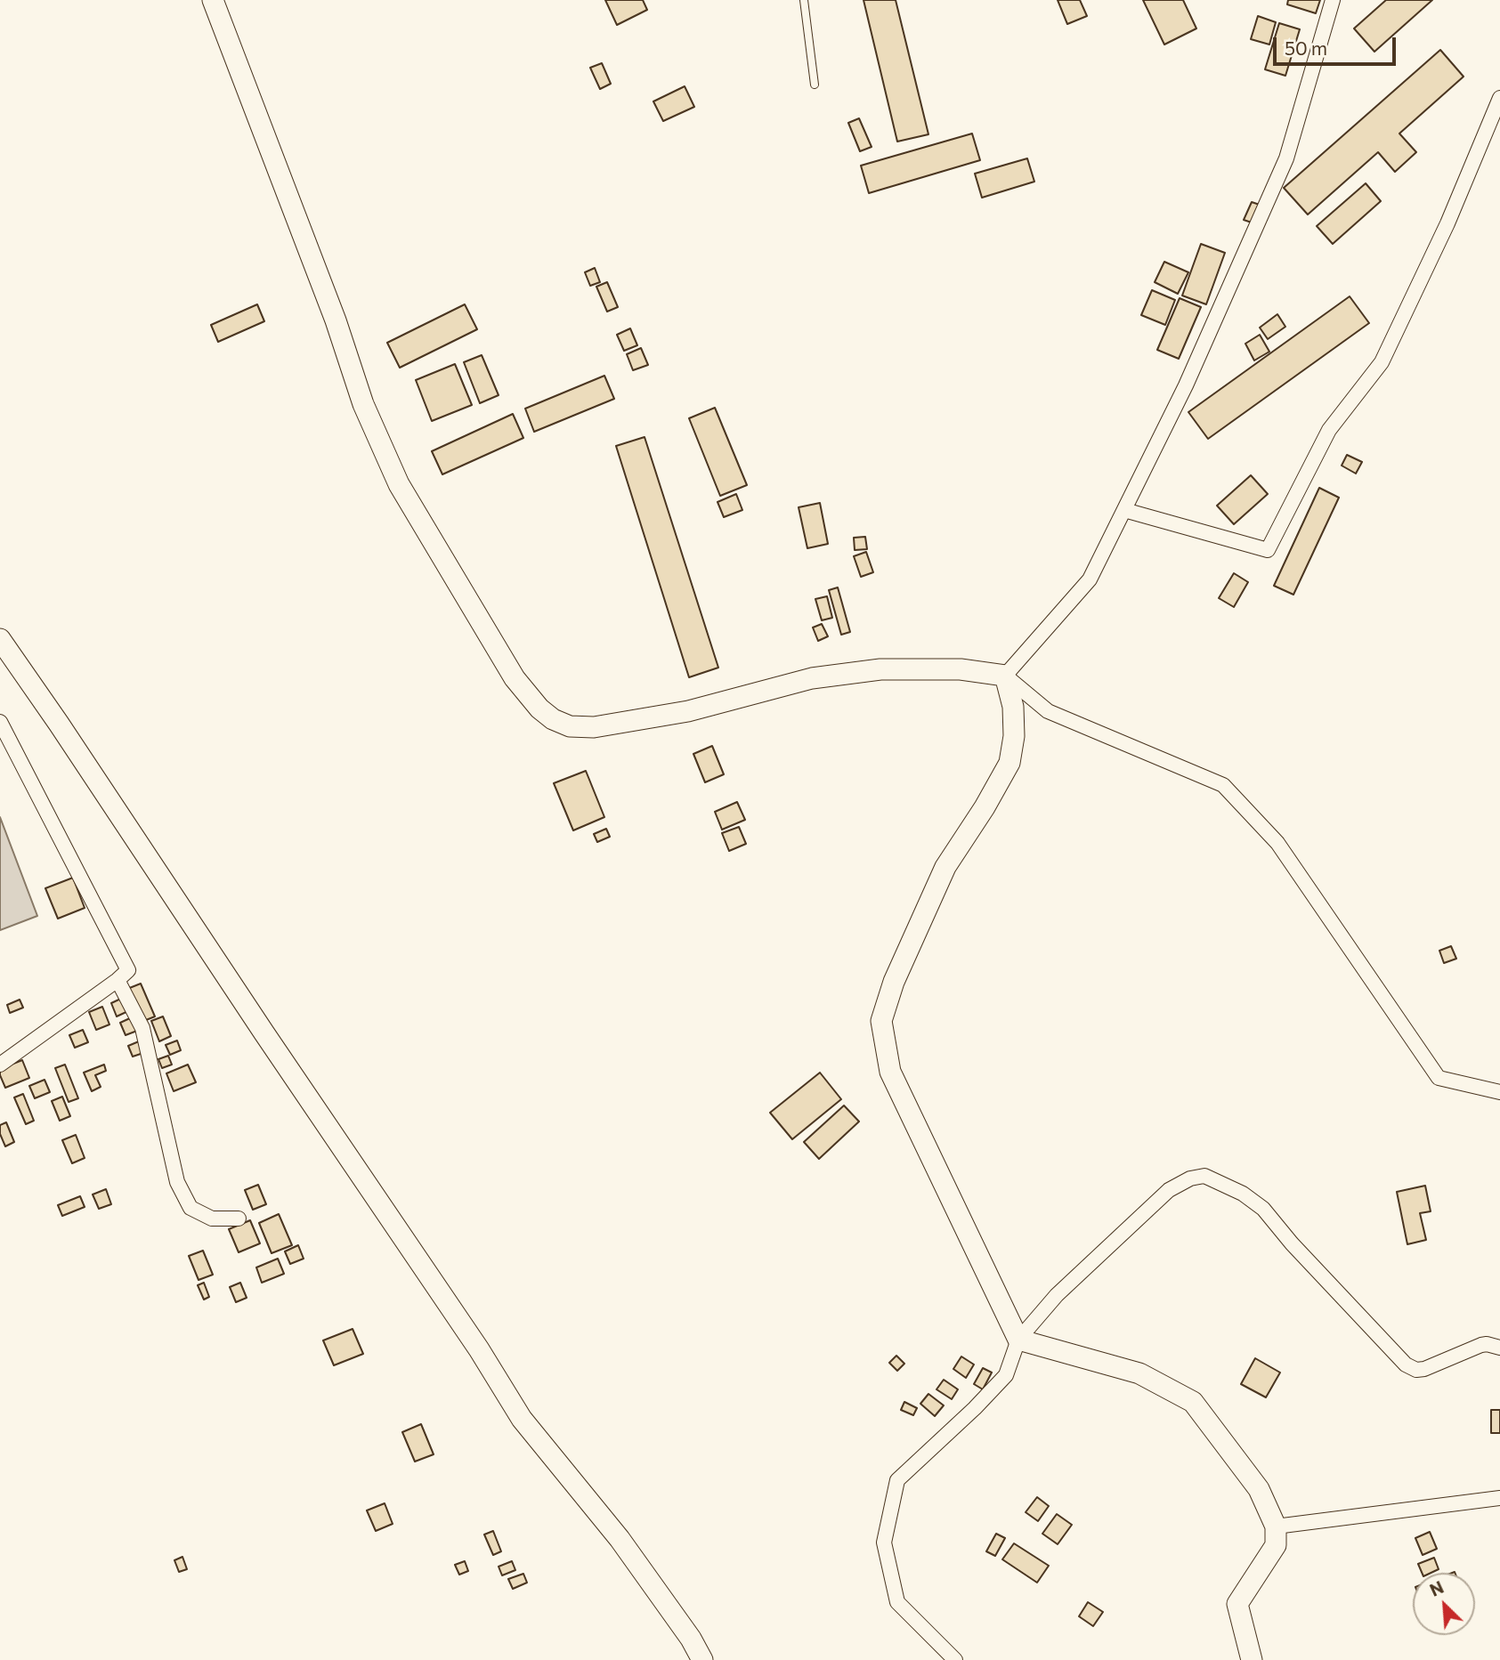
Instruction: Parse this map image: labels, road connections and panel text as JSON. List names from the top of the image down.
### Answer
{
  "scale_bar": "50 m",
  "north": "top left"
}
